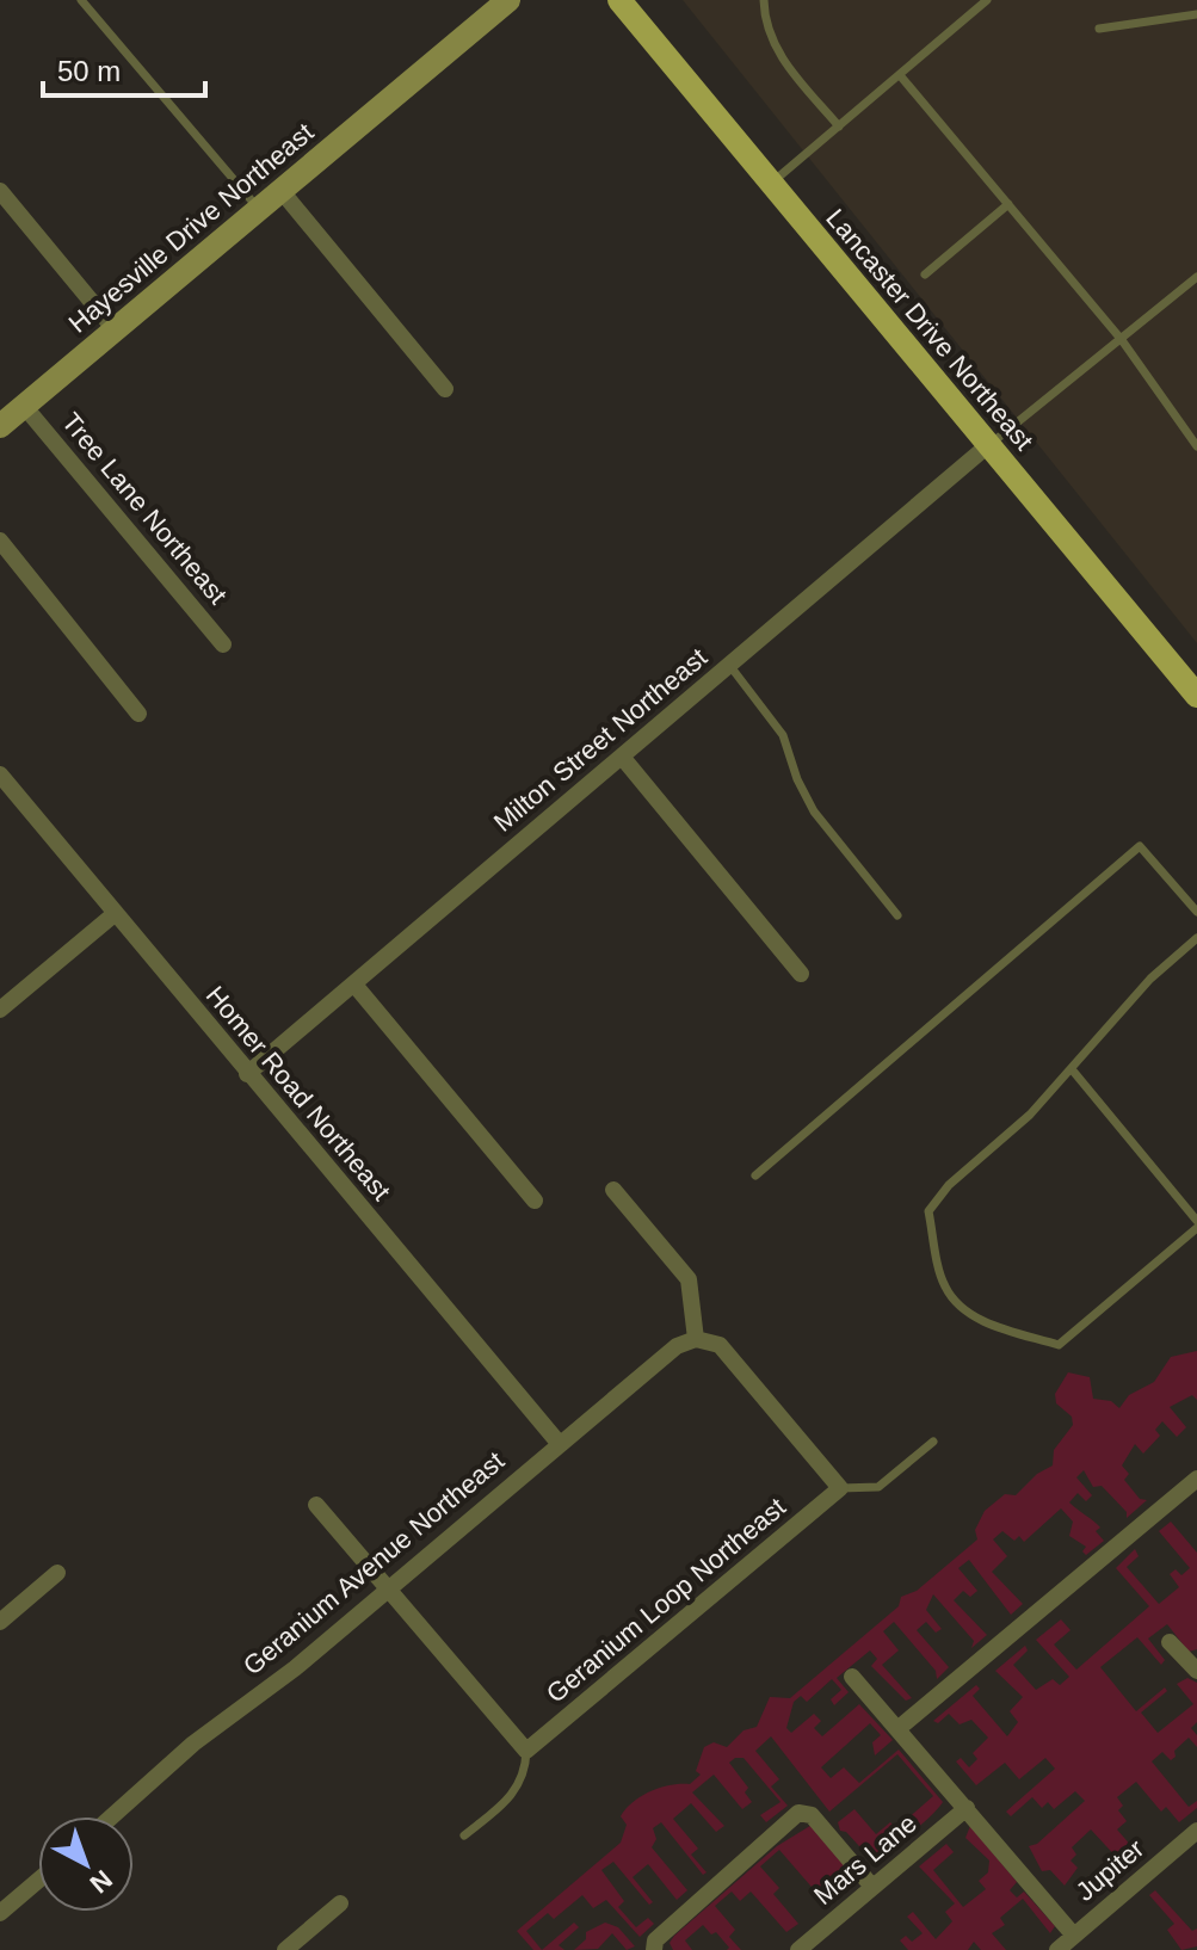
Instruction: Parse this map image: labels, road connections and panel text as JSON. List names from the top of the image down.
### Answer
{
  "streets": {
    "main road": ["Lancaster Drive Northeast"],
    "street": [
      "Hayesville Drive Northeast",
      "Tree Lane Northeast",
      "Milton Street Northeast",
      "Homer Road Northeast",
      "Geranium Avenue Northeast",
      "Geranium Loop Northeast",
      "Mars Lane",
      "Jupiter"
    ]
  },
  "crossings": [
    ["Hayesville Drive Northeast", "Tree Lane Northeast"],
    ["Lancaster Drive Northeast", "Milton Street Northeast"],
    ["Milton Street Northeast", "Homer Road Northeast"],
    ["Homer Road Northeast", "Geranium Avenue Northeast"]
  ],
  "scale_bar": "50 m",
  "north": "bottom right"
}
